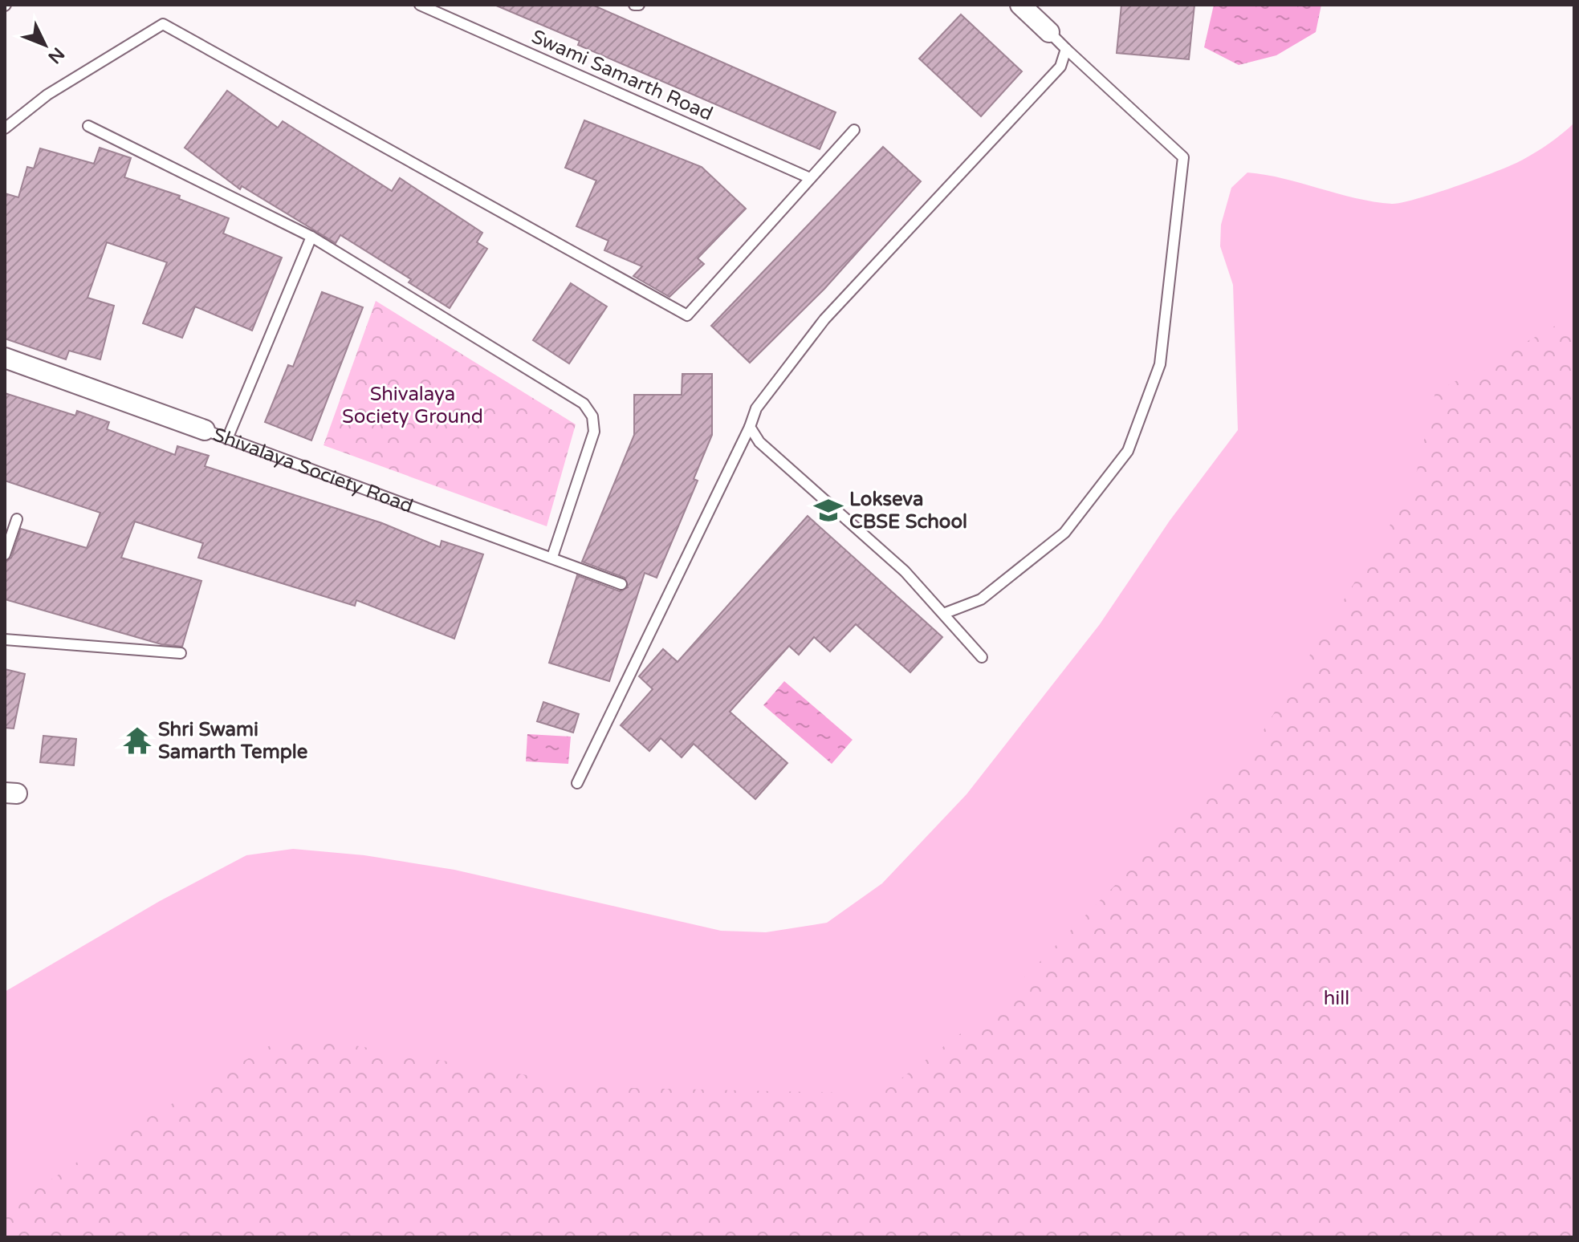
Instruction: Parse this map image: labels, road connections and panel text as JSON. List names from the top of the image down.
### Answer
{
  "streets": {
    "street": ["Shivalaya Society Road"],
    "lane": ["Swami Samarth Road"]
  },
  "parks": ["Shivalaya Society Ground", "hill"],
  "places": {
    "school or university": ["Lokseva CBSE School"],
    "temple": ["Shri Swami Samarth Temple"]
  },
  "north": "bottom right"
}
